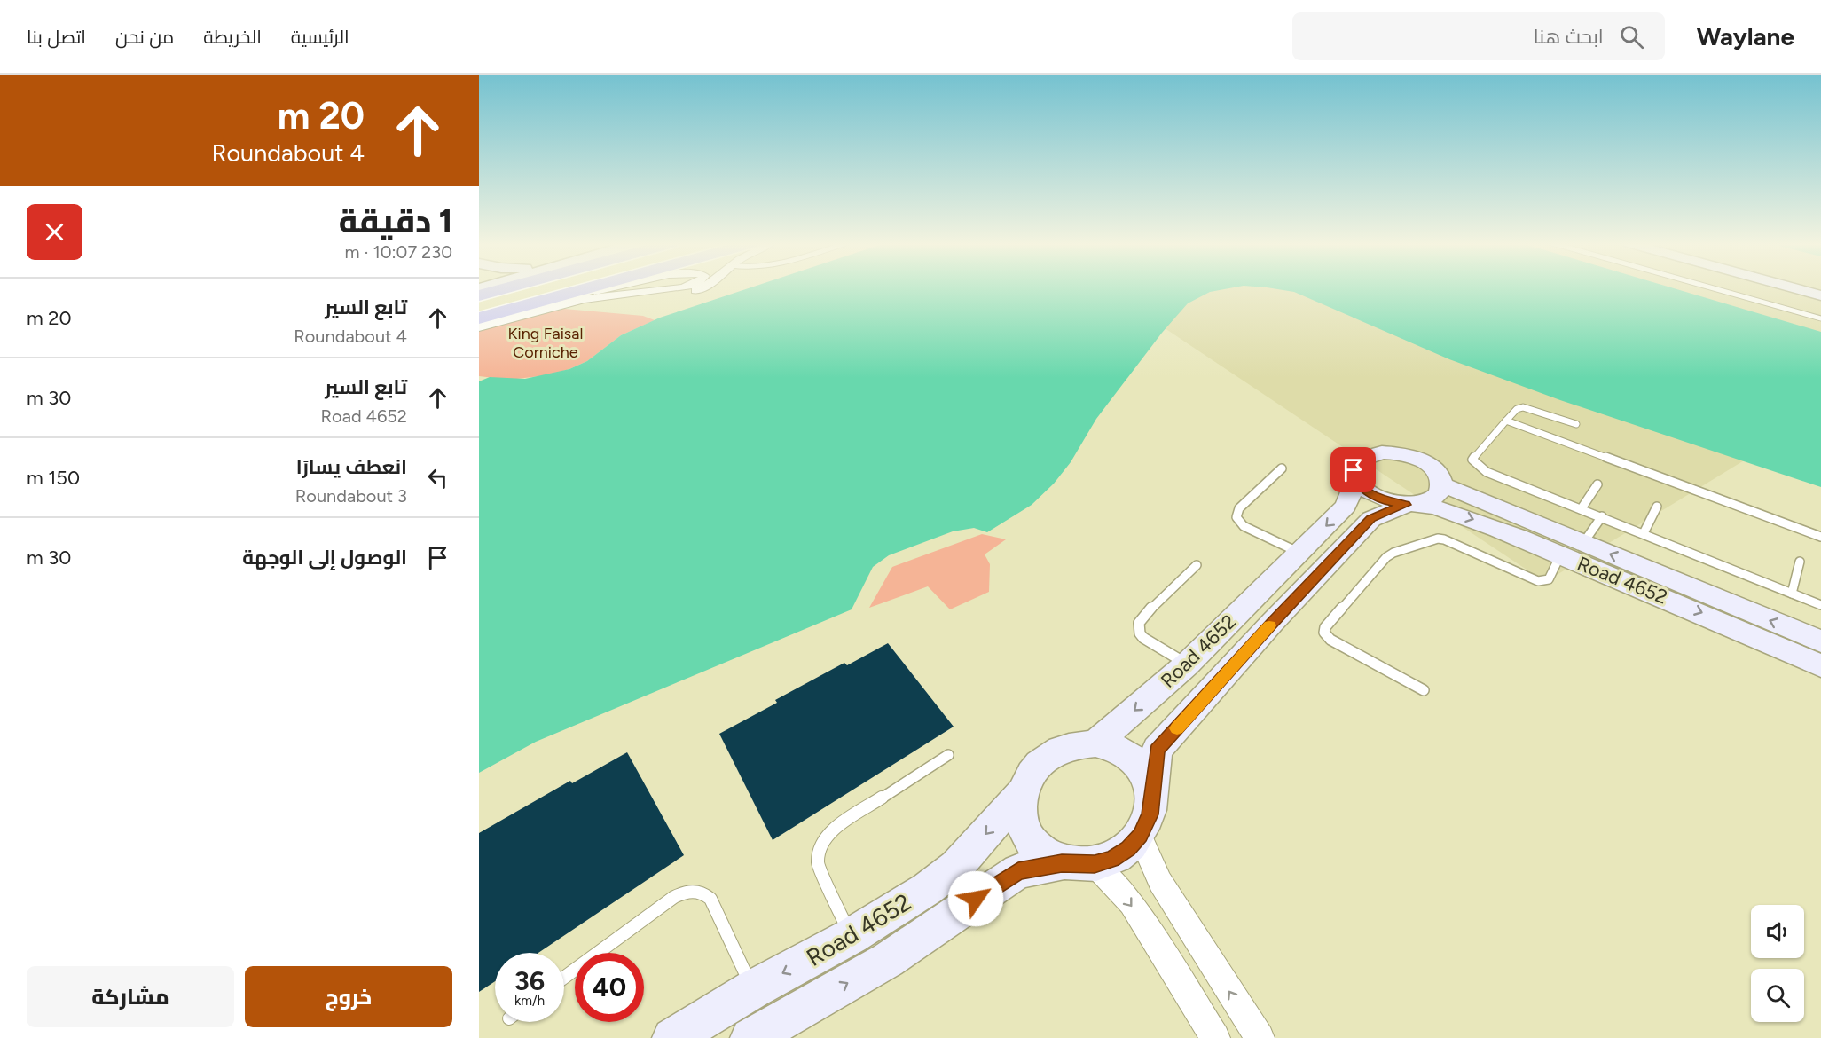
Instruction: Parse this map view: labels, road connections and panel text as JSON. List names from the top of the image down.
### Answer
{
  "streets": {
    "street": ["Road 4652"]
  },
  "parks": ["King Faisal Corniche"],
  "page": {
    "header": "Waylane",
    "search": "ابحث هنا",
    "nav": [
      "الرئيسية",
      "الخريطة",
      "من نحن",
      "اتصل بنا"
    ],
    "turn": ["20 m", "Roundabout 4"],
    "heading": ["1 دقيقة", "230 m · 10:07"],
    "list": [
      {
        "name": "تابع السير",
        "note": "Roundabout 4",
        "value": "20 m"
      },
      {
        "name": "تابع السير",
        "note": "Road 4652",
        "value": "30 m"
      },
      {
        "name": "انعطف يسارًا",
        "note": "Roundabout 3",
        "value": "150 m"
      },
      {
        "name": "الوصول إلى الوجهة",
        "value": "30 m"
      }
    ],
    "speed": "36 km/h",
    "limit": "40",
    "buttons": ["خروج", "مشاركة"]
  }
}
